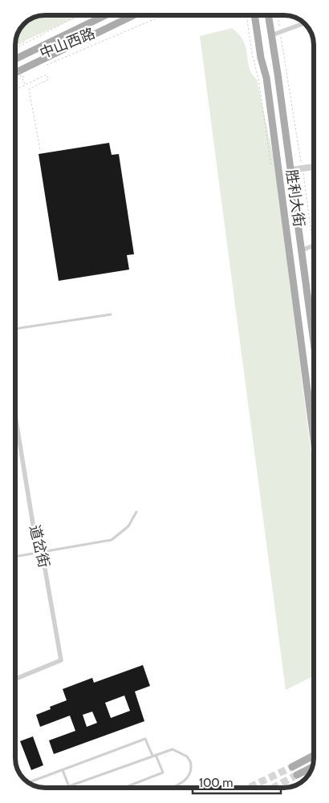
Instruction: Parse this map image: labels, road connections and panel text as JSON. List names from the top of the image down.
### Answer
{
  "streets": {
    "main road": ["中山西路", "胜利大街"],
    "street": ["道岔街"]
  },
  "scale_bar": "100 m"
}
